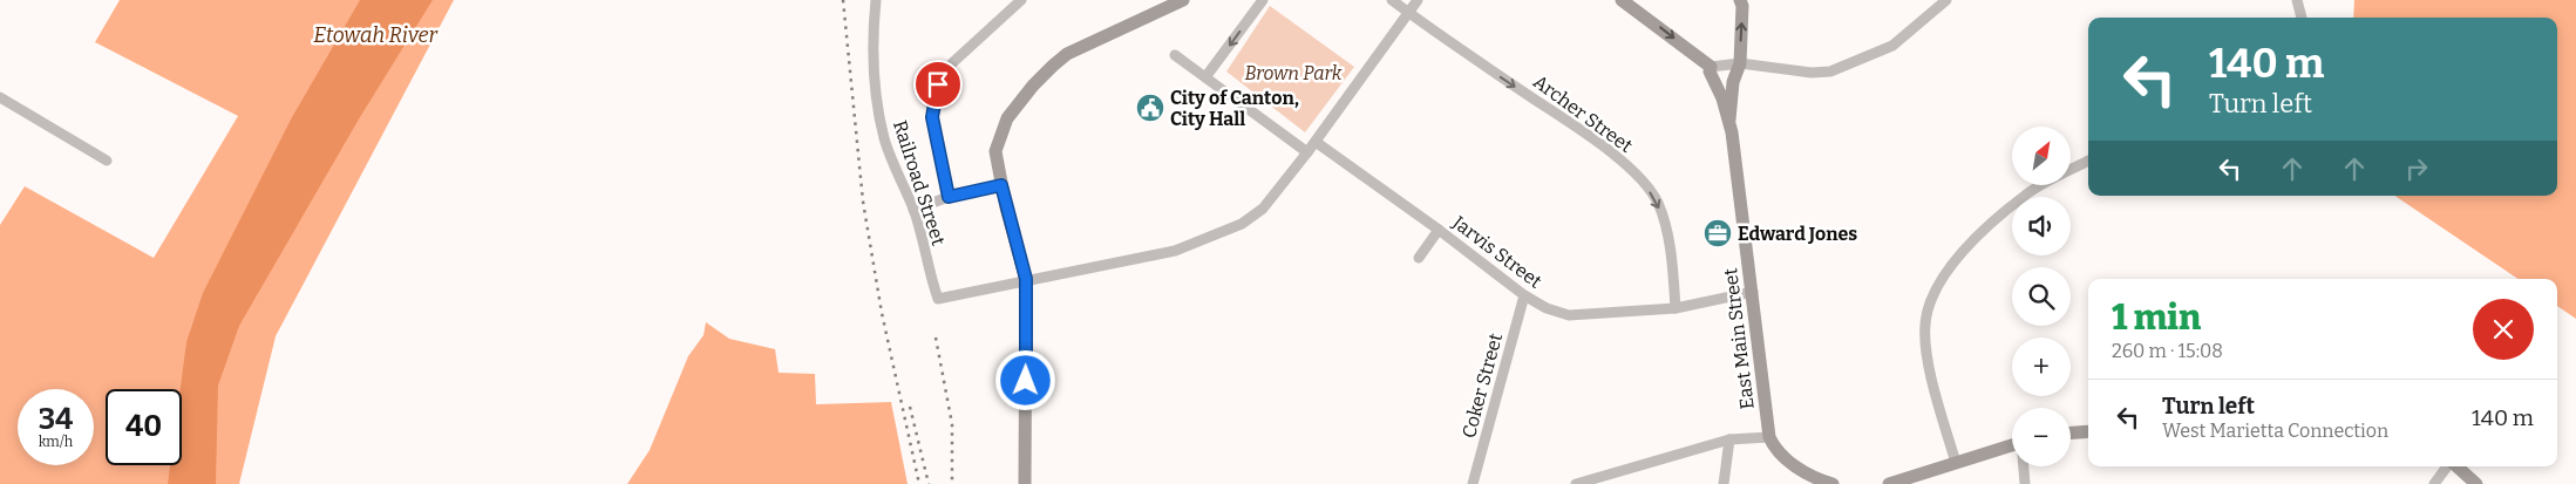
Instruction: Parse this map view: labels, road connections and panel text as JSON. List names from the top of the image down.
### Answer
{
  "streets": {
    "main road": ["East Main Street"],
    "street": [
      "Archer Street",
      "Railroad Street",
      "Jarvis Street",
      "Coker Street"
    ]
  },
  "crossings": [
    ["Archer Street", "Jarvis Street"],
    ["Jarvis Street", "East Main Street"],
    ["Jarvis Street", "Coker Street"]
  ],
  "one_way": ["Archer Street"],
  "water": ["Etowah River"],
  "parks": ["Brown Park"],
  "places": {
    "public building": ["City of Canton, City Hall"],
    "office": ["Edward Jones"]
  },
  "north": "top right",
  "page": {
    "turn": ["140 m", "Turn left"],
    "map_buttons": ["+", "−"],
    "heading": ["1 min", "260 m · 15:08"],
    "list": [
      {
        "name": "Turn left",
        "note": "West Marietta Connection",
        "value": "140 m"
      }
    ],
    "speed": "34 km/h",
    "limit": "40"
  }
}
